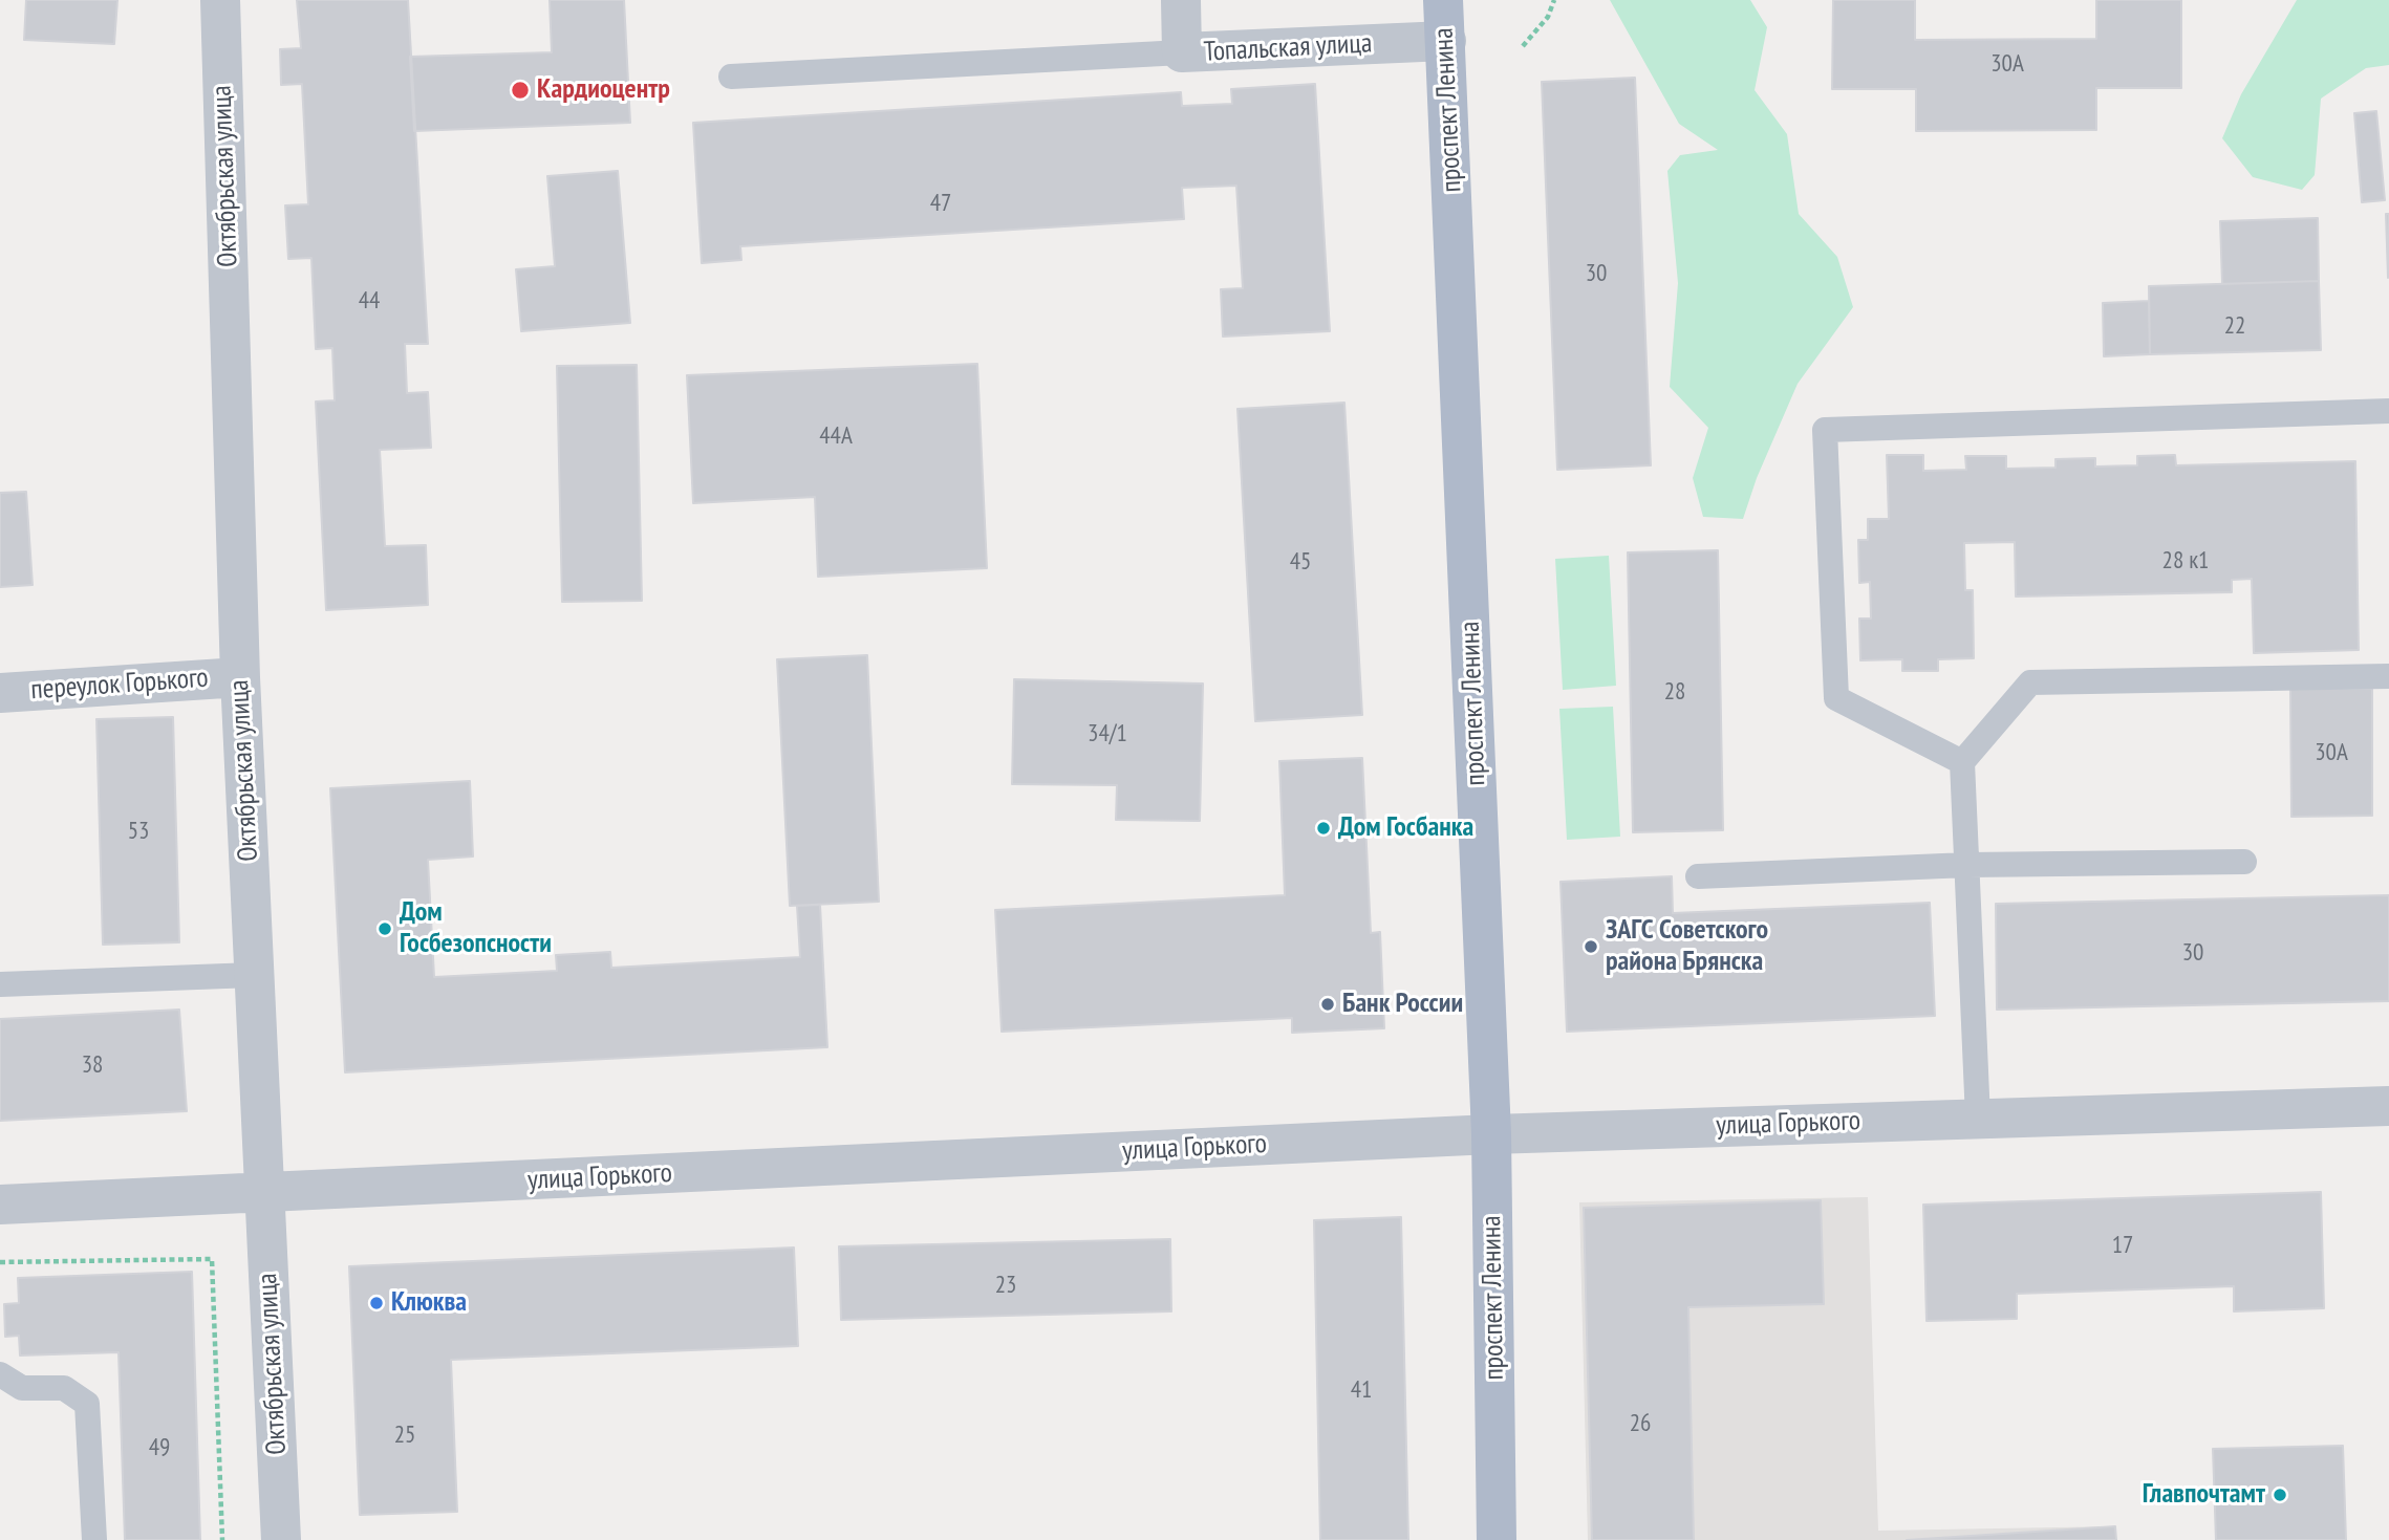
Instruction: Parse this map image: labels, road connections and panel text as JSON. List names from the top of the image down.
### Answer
{
  "streets": {
    "main road": ["проспект Ленина"],
    "street": [
      "Топальская улица",
      "Октябрьская улица",
      "переулок Горького",
      "улица Горького"
    ]
  },
  "crossings": [
    ["Топальская улица", "проспект Ленина"],
    ["проспект Ленина", "улица Горького"],
    ["Октябрьская улица", "переулок Горького"],
    ["Октябрьская улица", "улица Горького"]
  ],
  "places": [
    "Кардиоцентр",
    "Дом Госбанка",
    "Дом Госбезопсности",
    "ЗАГС Советского района Брянска",
    "Банк России",
    "Клюква",
    "Главпочтамт"
  ],
  "house_numbers": [
    "30А",
    "47",
    "30",
    "44",
    "22",
    "44А",
    "28 к1",
    "45",
    "28",
    "34/1",
    "30А",
    "53",
    "30",
    "38",
    "17",
    "23",
    "41",
    "26",
    "25",
    "49"
  ]
}
